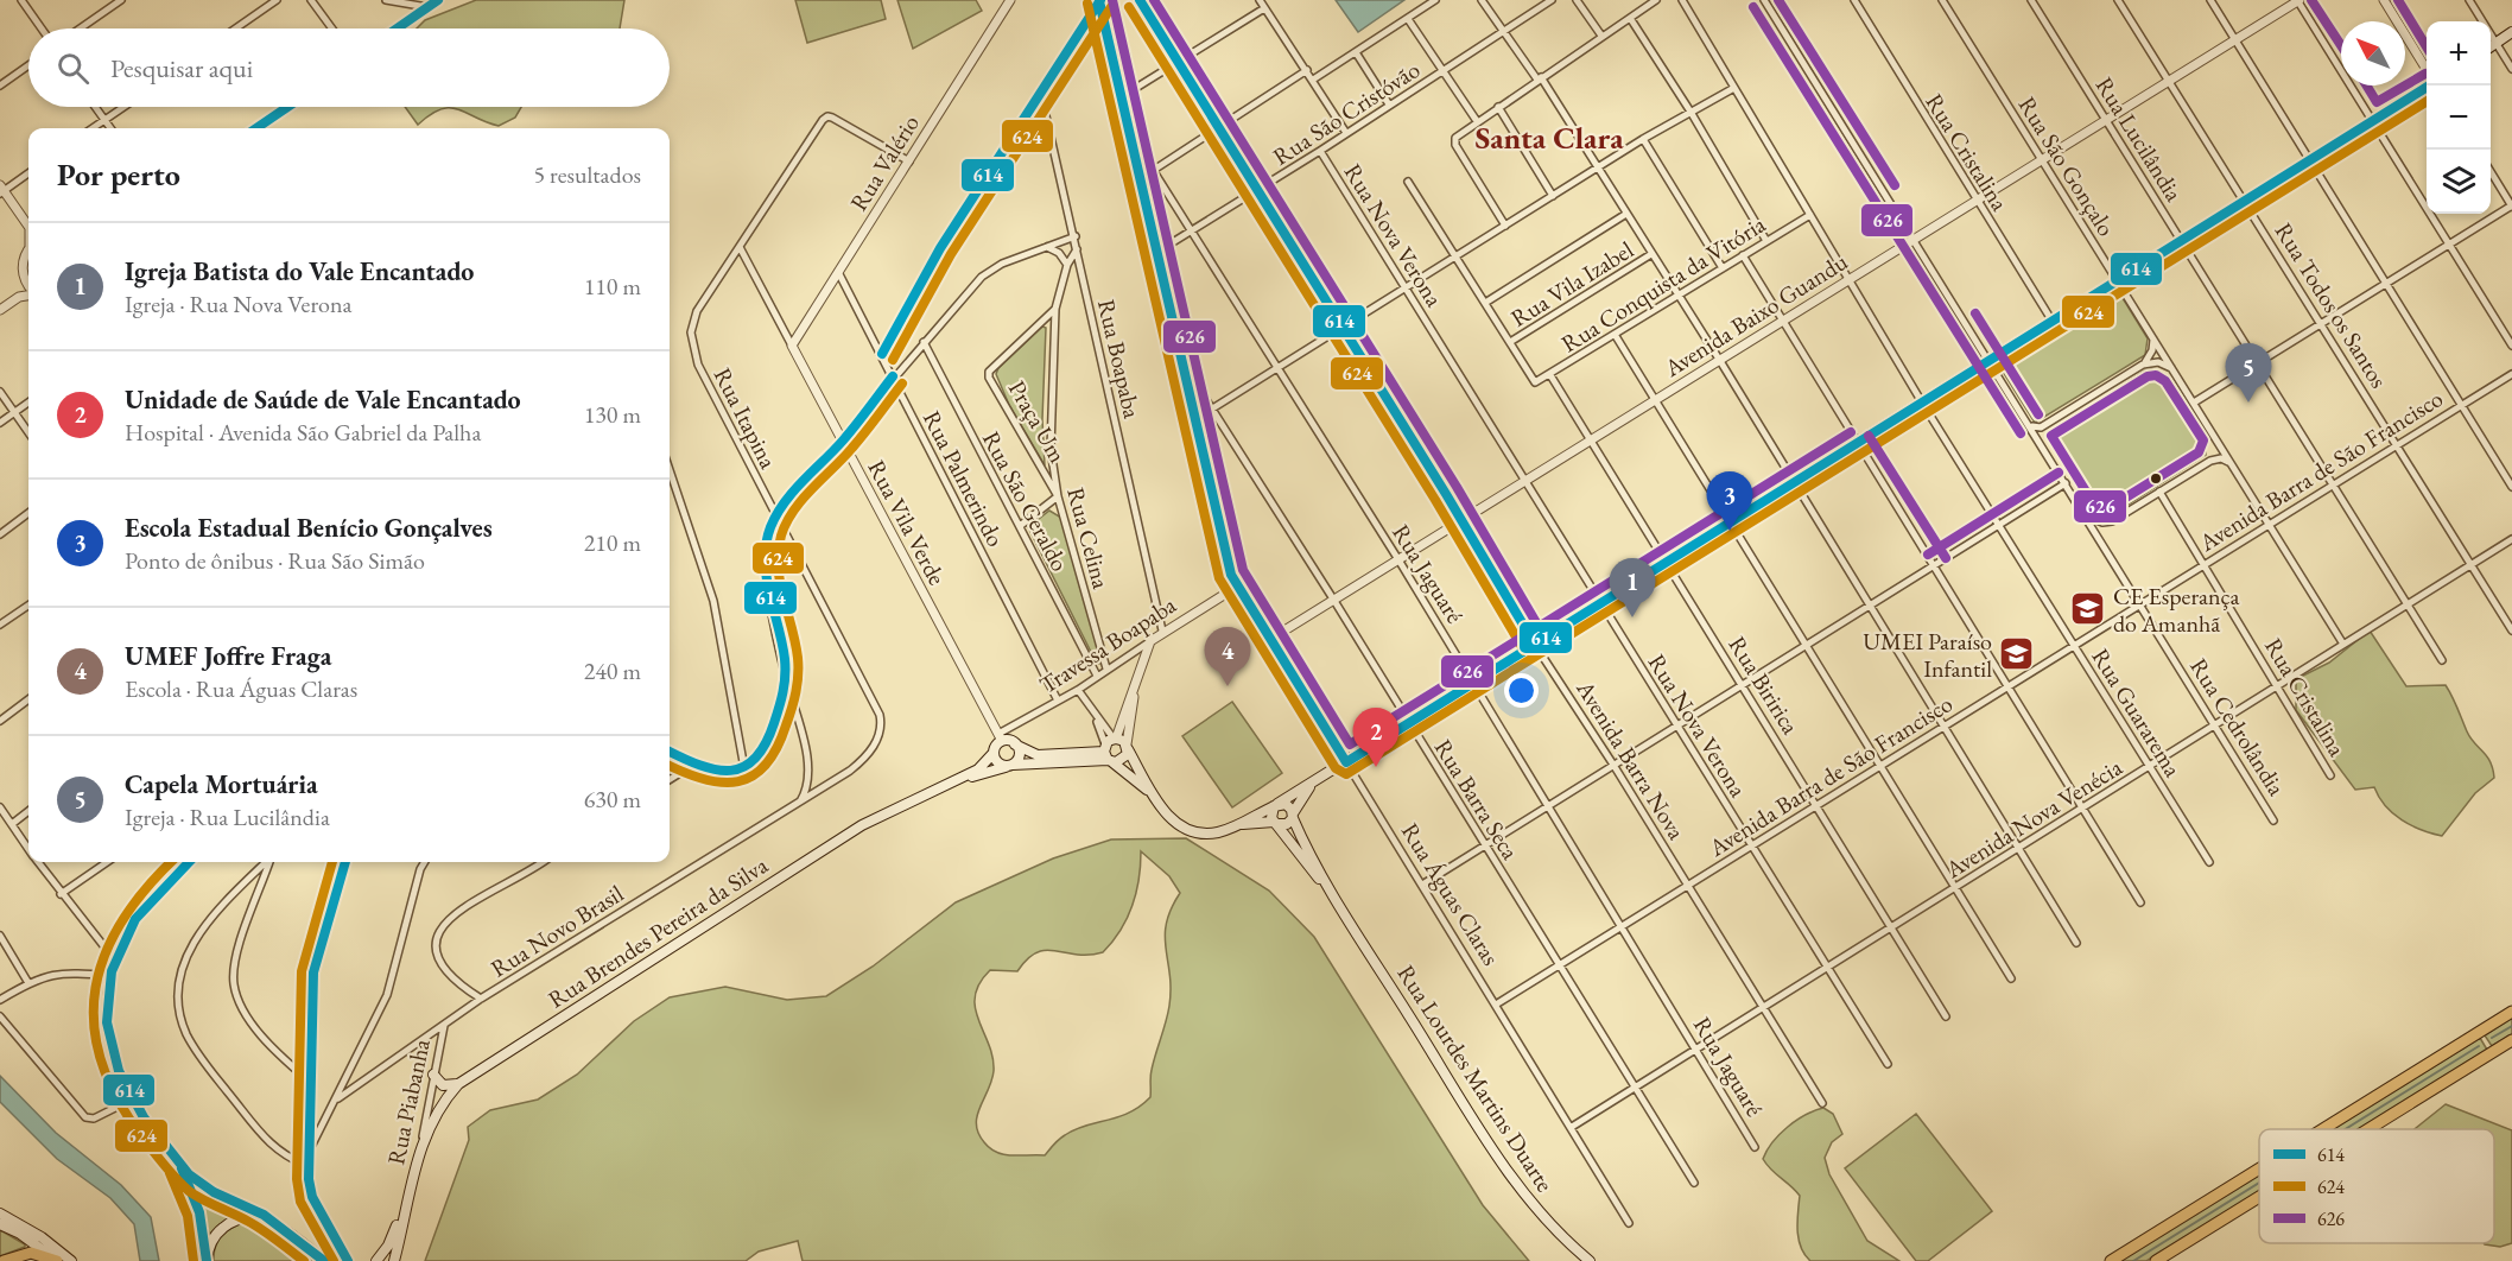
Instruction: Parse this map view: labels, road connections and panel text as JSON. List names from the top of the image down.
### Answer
{
  "streets": {
    "main road": ["Rua Brendes Pereira da Silva", "Rua Lourdes Martins Duarte", "Rua Piabanha"],
    "street": [
      "Rua São Cristóvão",
      "Rua Lucilândia",
      "Rua Cristalina",
      "Rua Valério",
      "Rua São Gonçalo",
      "Rua Nova Verona",
      "Rua Vila Izabel",
      "Rua Conquista da Vitória",
      "Rua Todos os Santos",
      "Avenida Baixo Guandu",
      "Rua Boapaba",
      "Rua Itapina",
      "Praça Um",
      "Avenida Barra de São Francisco",
      "Rua Palmerindo",
      "Rua São Geraldo",
      "Rua Vila Verde",
      "Rua Celina",
      "Rua Jaguaré",
      "Travessa Boapaba",
      "Rua Biririca",
      "Rua Guararema",
      "Rua Cedrolândia",
      "Avenida Barra Nova",
      "Rua Barra Seca",
      "Avenida Nova Venécia",
      "Rua Águas Claras",
      "Rua Novo Brasil"
    ]
  },
  "crossings": [
    ["Rua São Cristóvão", "Rua Nova Verona"],
    ["Rua São Cristóvão", "Rua Jaguaré"],
    ["Rua São Cristóvão", "Avenida Barra Nova"],
    ["Rua São Cristóvão", "Rua Águas Claras"],
    ["Rua Lucilândia", "Avenida Baixo Guandu"],
    ["Rua Lucilândia", "Avenida Barra de São Francisco"],
    ["Rua Lucilândia", "Avenida Nova Venécia"],
    ["Rua Cristalina", "Rua São Gonçalo"],
    ["Rua Cristalina", "Avenida Baixo Guandu"],
    ["Rua Cristalina", "Avenida Barra de São Francisco"],
    ["Rua Cristalina", "Rua Cedrolândia"],
    ["Rua Cristalina", "Avenida Nova Venécia"],
    ["Rua Valério", "Rua Itapina"],
    ["Rua Valério", "Rua Palmerindo"],
    ["Rua Valério", "Rua Vila Verde"],
    ["Rua São Gonçalo", "Avenida Baixo Guandu"],
    ["Rua São Gonçalo", "Avenida Barra de São Francisco"],
    ["Rua São Gonçalo", "Rua Cedrolândia"],
    ["Rua São Gonçalo", "Avenida Nova Venécia"],
    ["Rua Nova Verona", "Avenida Baixo Guandu"],
    ["Rua Nova Verona", "Avenida Barra de São Francisco"],
    ["Rua Nova Verona", "Avenida Nova Venécia"],
    ["Rua Vila Izabel", "Rua Conquista da Vitória"],
    ["Rua Conquista da Vitória", "Rua Biririca"],
    ["Rua Conquista da Vitória", "Rua Guararema"],
    ["Rua Todos os Santos", "Avenida Baixo Guandu"],
    ["Rua Todos os Santos", "Avenida Barra de São Francisco"],
    ["Rua Todos os Santos", "Avenida Nova Venécia"],
    ["Avenida Baixo Guandu", "Rua Jaguaré"],
    ["Avenida Baixo Guandu", "Rua Biririca"],
    ["Avenida Baixo Guandu", "Rua Guararema"],
    ["Avenida Baixo Guandu", "Rua Cedrolândia"],
    ["Avenida Baixo Guandu", "Avenida Barra Nova"],
    ["Avenida Baixo Guandu", "Rua Barra Seca"],
    ["Avenida Baixo Guandu", "Rua Águas Claras"],
    ["Rua Boapaba", "Rua Celina"],
    ["Rua Boapaba", "Travessa Boapaba"],
    ["Rua Itapina", "Rua Vila Verde"],
    ["Rua Itapina", "Rua Novo Brasil"],
    ["Praça Um", "Rua Celina"],
    ["Avenida Barra de São Francisco", "Rua Jaguaré"],
    ["Avenida Barra de São Francisco", "Rua Biririca"],
    ["Avenida Barra de São Francisco", "Rua Guararema"],
    ["Avenida Barra de São Francisco", "Rua Cedrolândia"],
    ["Avenida Barra de São Francisco", "Avenida Barra Nova"],
    ["Avenida Barra de São Francisco", "Rua Barra Seca"],
    ["Avenida Barra de São Francisco", "Rua Águas Claras"],
    ["Rua Palmerindo", "Travessa Boapaba"],
    ["Rua São Geraldo", "Travessa Boapaba"],
    ["Rua Vila Verde", "Travessa Boapaba"],
    ["Rua Vila Verde", "Rua Brendes Pereira da Silva"],
    ["Rua Celina", "Travessa Boapaba"],
    ["Rua Jaguaré", "Avenida Nova Venécia"],
    ["Rua Jaguaré", "Rua Águas Claras"],
    ["Travessa Boapaba", "Rua Águas Claras"],
    ["Travessa Boapaba", "Rua Brendes Pereira da Silva"],
    ["Rua Biririca", "Avenida Nova Venécia"],
    ["Rua Guararema", "Avenida Nova Venécia"],
    ["Rua Cedrolândia", "Avenida Nova Venécia"],
    ["Avenida Barra Nova", "Avenida Nova Venécia"],
    ["Rua Barra Seca", "Avenida Nova Venécia"],
    ["Rua Barra Seca", "Rua Águas Claras"],
    ["Avenida Nova Venécia", "Rua Águas Claras"],
    ["Rua Novo Brasil", "Rua Piabanha"],
    ["Rua Brendes Pereira da Silva", "Rua Piabanha"]
  ],
  "districts": ["Santa Clara"],
  "places": {
    "school or university": ["CE Esperança do Amanhã", "UMEI Paraíso Infantil"]
  },
  "lines": ["transit line 614", "transit line 626", "transit line 624"],
  "legend": ["614", "624", "626"],
  "north": "top left",
  "page": {
    "map_buttons": ["+", "−"],
    "search": "Pesquisar aqui",
    "heading": ["Por perto", "5 resultados"],
    "list": [
      {
        "mark": "1",
        "name": "Igreja Batista do Vale Encantado",
        "note": "Igreja · Rua Nova Verona",
        "value": "110 m"
      },
      {
        "mark": "2",
        "name": "Unidade de Saúde de Vale Encantado",
        "note": "Hospital · Avenida São Gabriel da Palha",
        "value": "130 m"
      },
      {
        "mark": "3",
        "name": "Escola Estadual Benício Gonçalves",
        "note": "Ponto de ônibus · Rua São Simão",
        "value": "210 m"
      },
      {
        "mark": "4",
        "name": "UMEF Joffre Fraga",
        "note": "Escola · Rua Águas Claras",
        "value": "240 m"
      },
      {
        "mark": "5",
        "name": "Capela Mortuária",
        "note": "Igreja · Rua Lucilândia",
        "value": "630 m"
      }
    ],
    "pins": [
      "5",
      "3",
      "1",
      "4",
      "2"
    ]
  }
}
